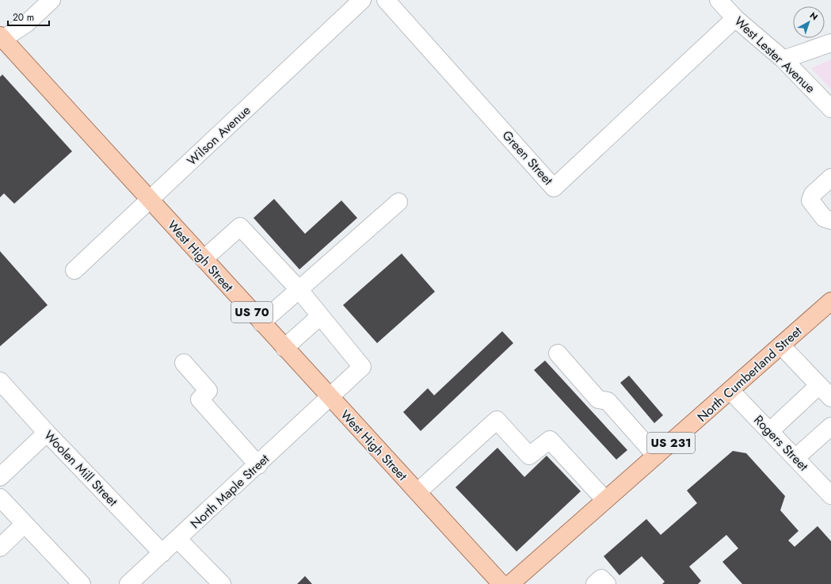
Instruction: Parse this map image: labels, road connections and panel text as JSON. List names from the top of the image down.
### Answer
{
  "streets": {
    "main road": [
      "West High Street",
      "US 70",
      "North Cumberland Street",
      "US 231"
    ],
    "street": [
      "West Lester Avenue",
      "Wilson Avenue",
      "Green Street",
      "Rogers Street",
      "Woolen Mill Street",
      "North Maple Street"
    ]
  },
  "crossings": [
    ["West Lester Avenue", "Green Street"],
    ["Wilson Avenue", "West High Street"],
    ["West High Street", "North Maple Street"],
    ["North Cumberland Street", "Rogers Street"],
    ["Woolen Mill Street", "North Maple Street"]
  ],
  "scale_bar": "20 m",
  "north": "top right"
}
